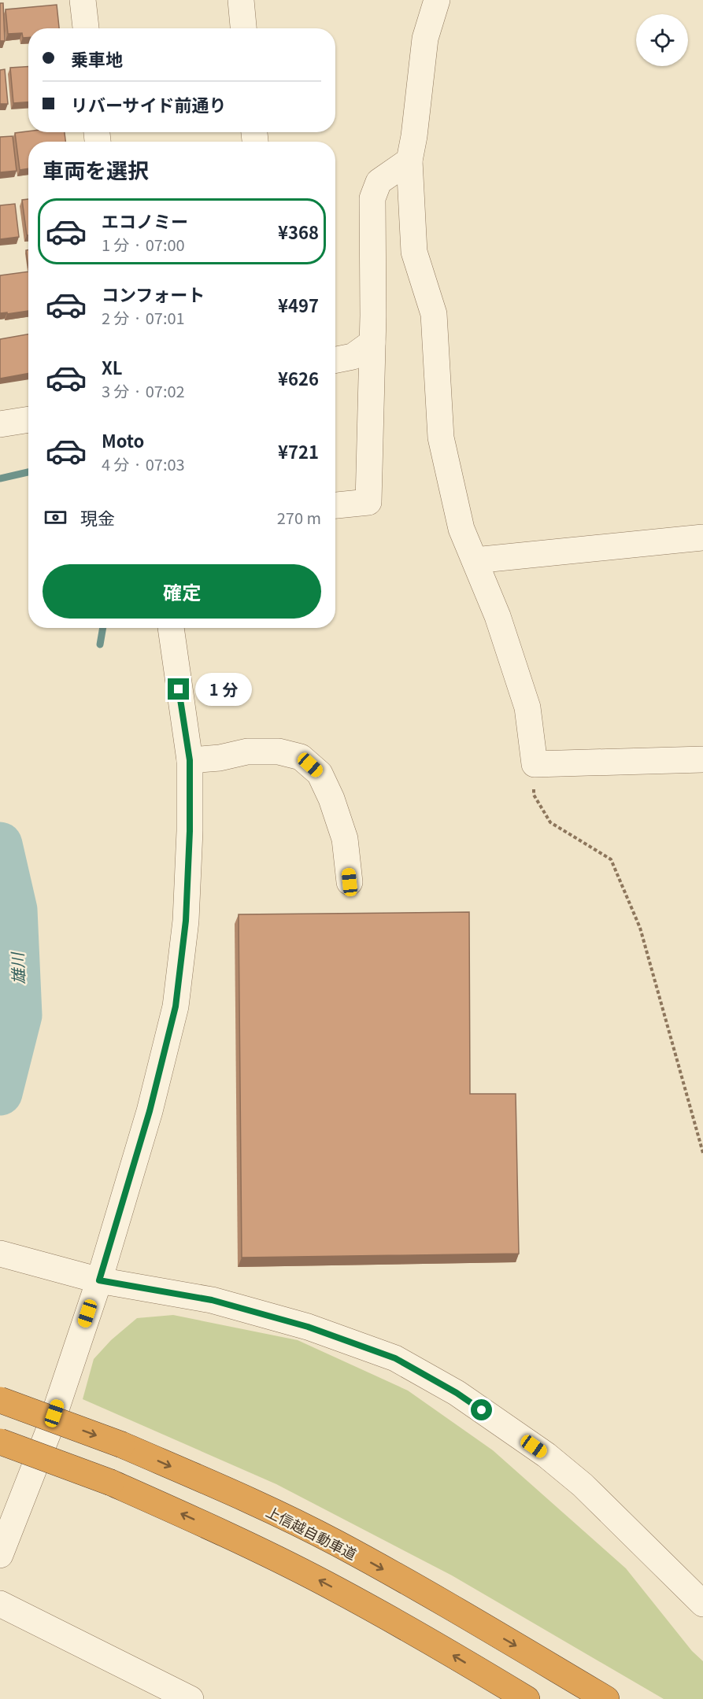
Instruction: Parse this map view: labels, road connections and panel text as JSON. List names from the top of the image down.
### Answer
{
  "streets": {
    "highway": ["上信越自動車道"]
  },
  "water": ["雄川"],
  "page": {
    "banner": ["乗車地", "リバーサイド前通り"],
    "heading": "車両を選択",
    "list": [
      {
        "name": "エコノミー",
        "note": "1 分 · 07:00",
        "value": "¥368"
      },
      {
        "name": "コンフォート",
        "note": "2 分 · 07:01",
        "value": "¥497"
      },
      {
        "name": "XL",
        "note": "3 分 · 07:02",
        "value": "¥626"
      },
      {
        "name": "Moto",
        "note": "4 分 · 07:03",
        "value": "¥721"
      }
    ],
    "pay": ["現金", "270 m"],
    "buttons": "確定",
    "bubble": "1 分"
  }
}
